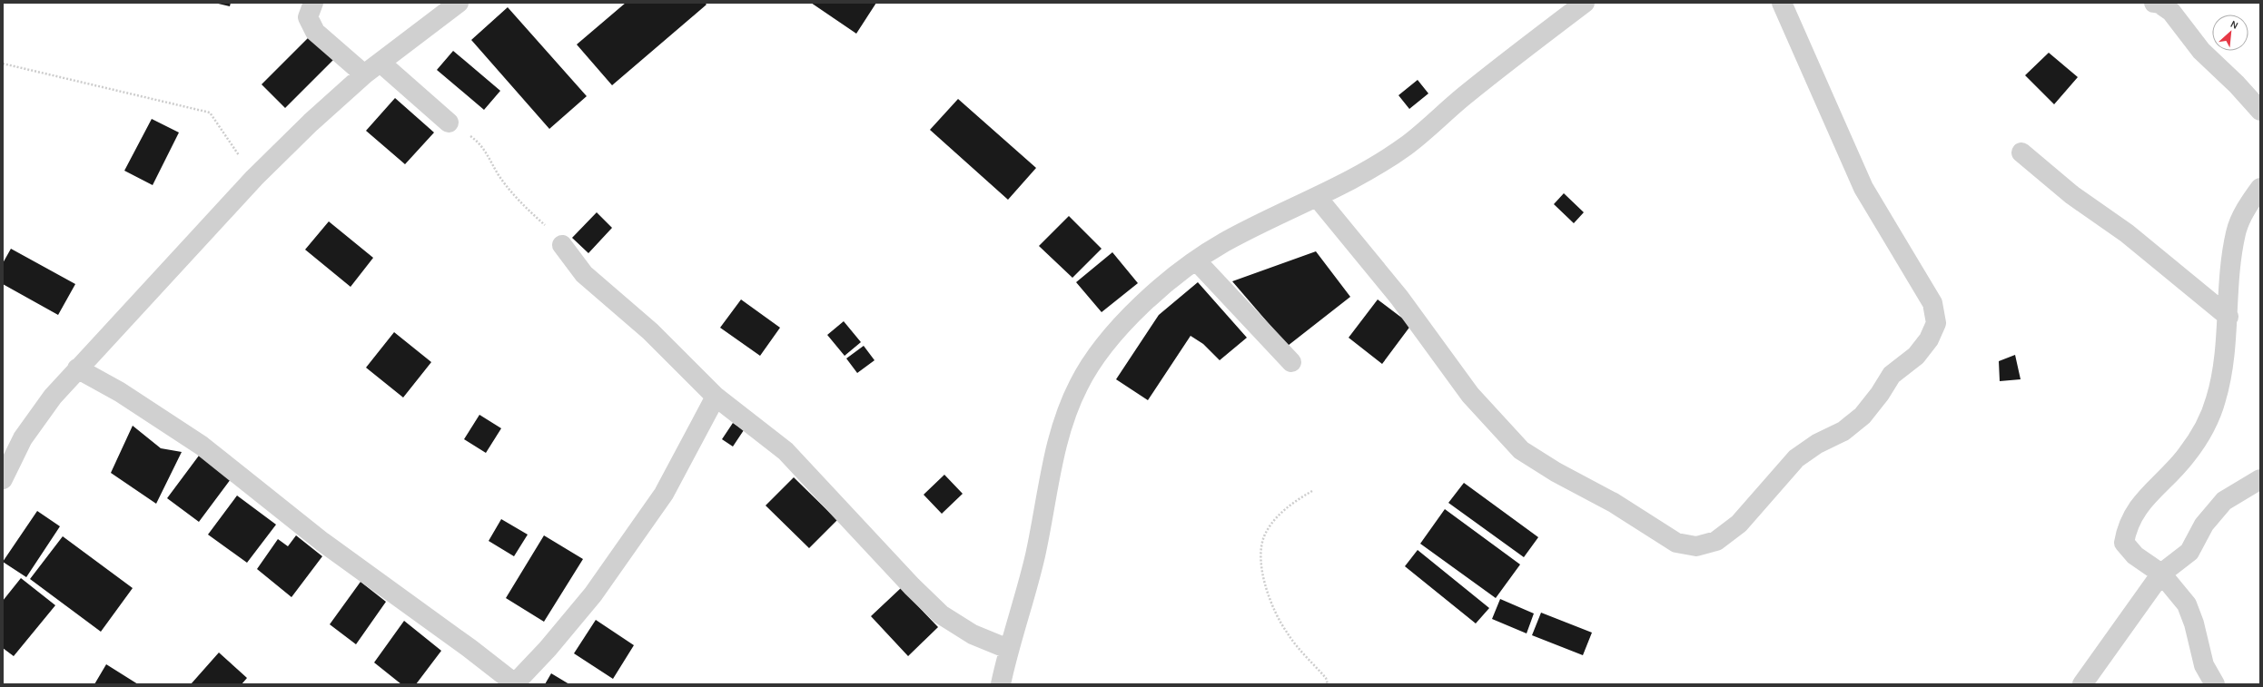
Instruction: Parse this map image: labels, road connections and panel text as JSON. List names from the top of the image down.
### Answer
{
  "north": "top right"
}
